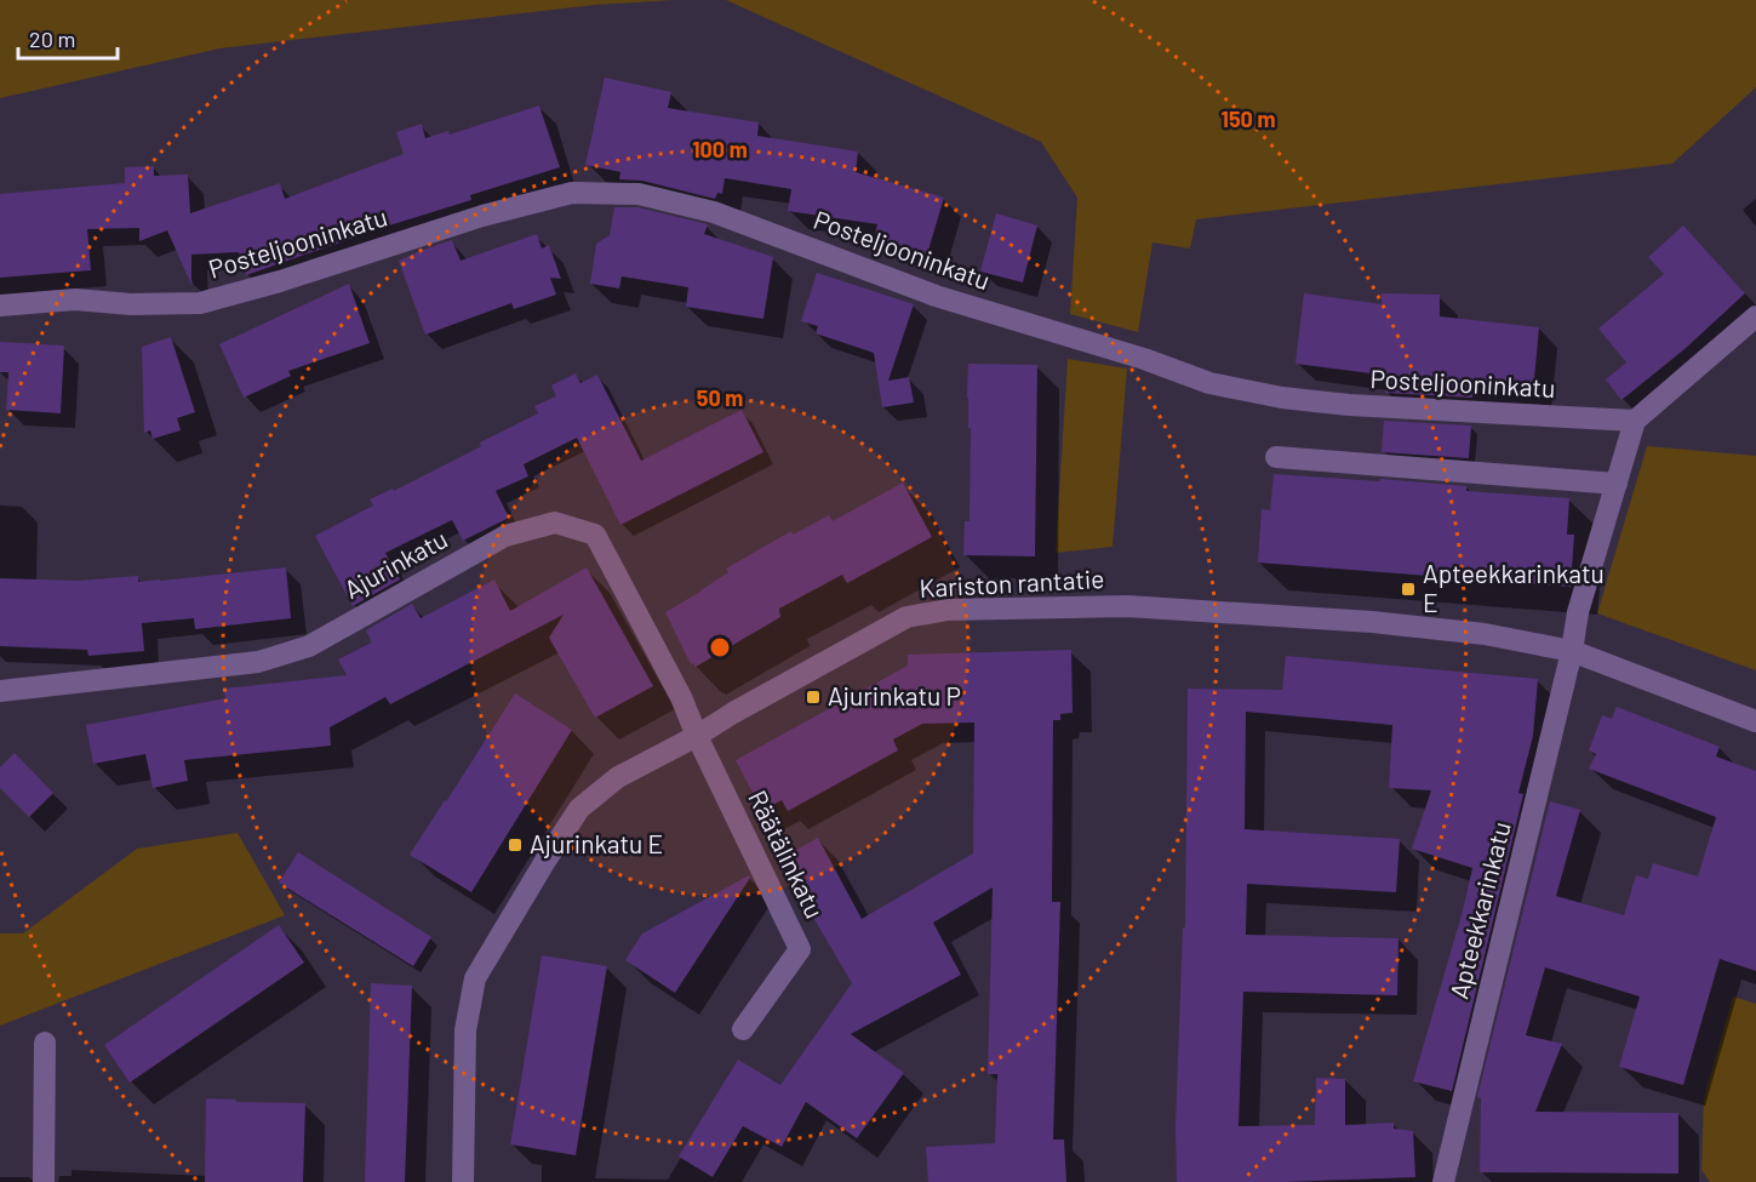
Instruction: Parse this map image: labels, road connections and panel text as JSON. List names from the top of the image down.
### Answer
{
  "streets": {
    "street": [
      "Posteljooninkatu",
      "Ajurinkatu",
      "Kariston rantatie",
      "Räätälinkatu",
      "Apteekkarinkatu"
    ]
  },
  "crossings": [
    ["Posteljooninkatu", "Apteekkarinkatu"],
    ["Ajurinkatu", "Kariston rantatie"],
    ["Ajurinkatu", "Räätälinkatu"],
    ["Kariston rantatie", "Räätälinkatu"],
    ["Kariston rantatie", "Apteekkarinkatu"]
  ],
  "places": {
    "transit": ["Apteekkarinkatu E", "Ajurinkatu P", "Ajurinkatu E"]
  },
  "scale_bar": "20 m",
  "rings": ["150 m", "100 m", "50 m"]
}
